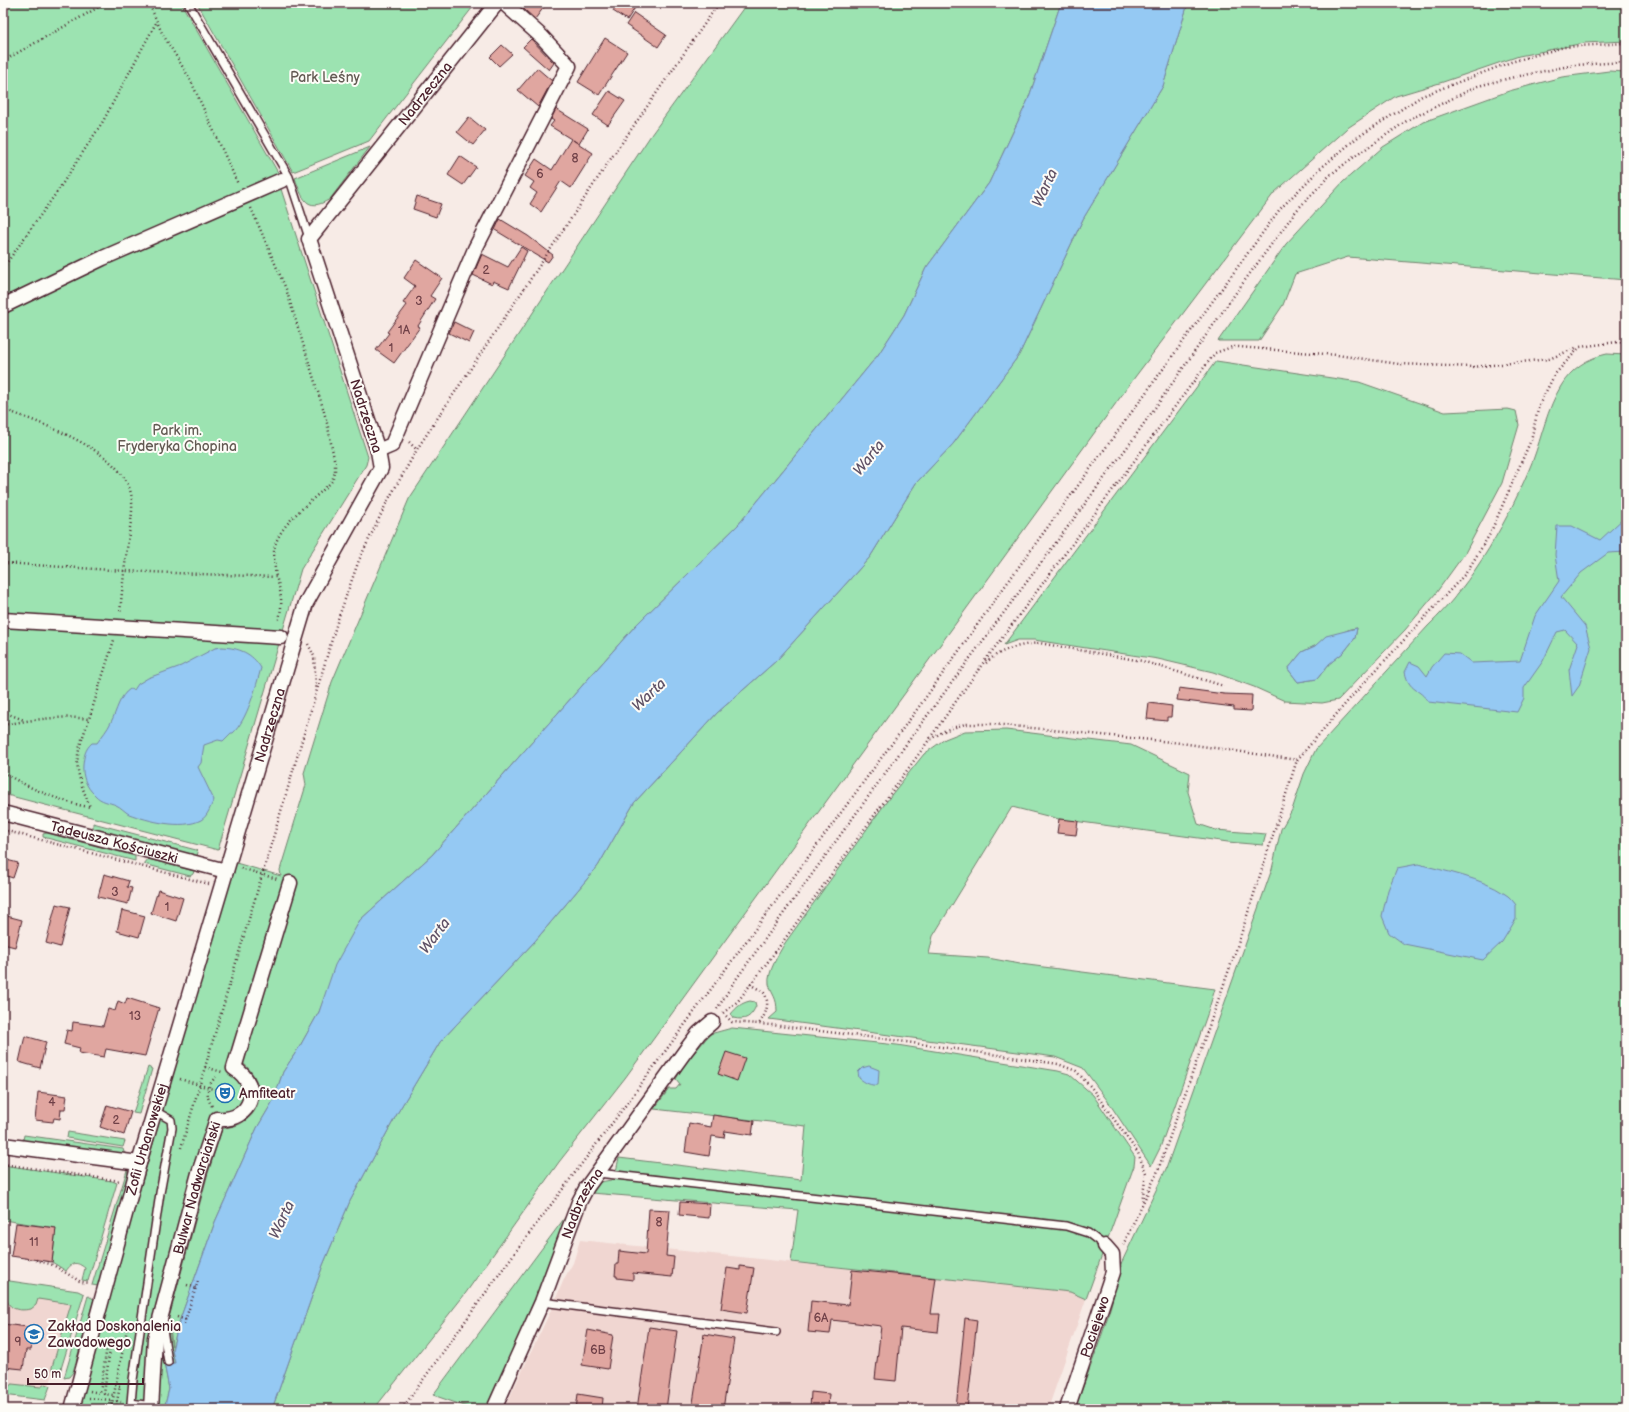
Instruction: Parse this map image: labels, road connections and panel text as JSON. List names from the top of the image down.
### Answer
{
  "streets": {
    "street": [
      "Nadrzeczna",
      "Tadeusza Kościuszki",
      "Zofii Urbanowskiej",
      "Bulwar Nadwarciański",
      "Nadbrzeżna",
      "Pociejewo"
    ]
  },
  "crossings": [
    ["Nadrzeczna", "Tadeusza Kościuszki"],
    ["Nadrzeczna", "Zofii Urbanowskiej"],
    ["Tadeusza Kościuszki", "Zofii Urbanowskiej"]
  ],
  "water": ["Warta"],
  "parks": ["Park Leśny", "Park im. Fryderyka Chopina"],
  "places": {
    "theatre": ["Amfiteatr"],
    "school or university": ["Zakład Doskonalenia Zawodowego"]
  },
  "house_numbers": [
    "8",
    "6",
    "2",
    "3",
    "1A",
    "1",
    "3",
    "1",
    "13",
    "4",
    "2",
    "8",
    "11",
    "6A",
    "9",
    "6B"
  ],
  "scale_bar": "50 m"
}
